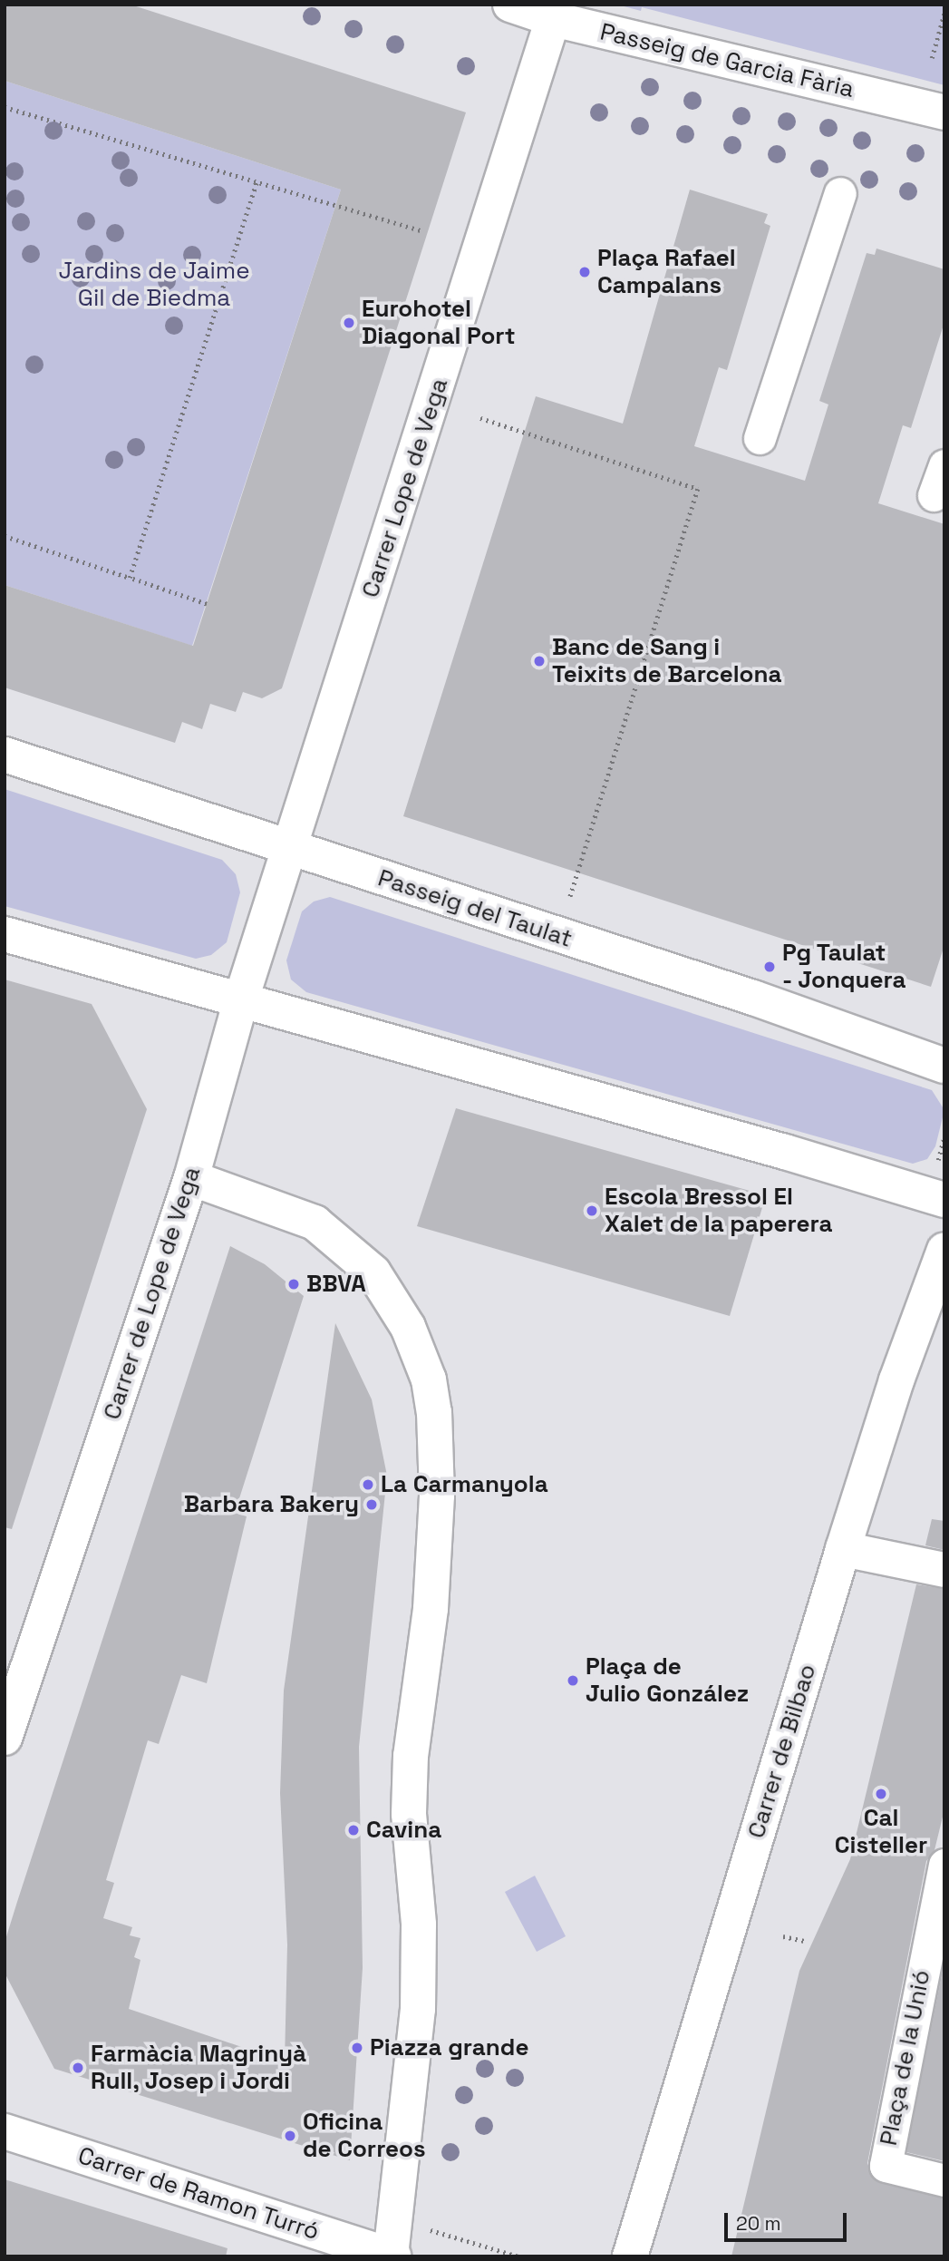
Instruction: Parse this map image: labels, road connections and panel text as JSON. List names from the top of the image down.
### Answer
{
  "streets": {
    "street": [
      "Passeig de Garcia Fària",
      "Carrer Lope de Vega",
      "Passeig del Taulat",
      "Carrer de Lope de Vega",
      "Carrer de Bilbao",
      "Plaça de la Unió",
      "Carrer de Ramon Turró"
    ]
  },
  "crossings": [
    ["Passeig de Garcia Fària", "Carrer Lope de Vega"],
    ["Carrer Lope de Vega", "Passeig del Taulat"],
    ["Carrer Lope de Vega", "Carrer de Lope de Vega"],
    ["Passeig del Taulat", "Carrer de Lope de Vega"]
  ],
  "parks": ["Jardins de Jaime Gil de Biedma"],
  "places": [
    "Plaça Rafael Campalans",
    "Eurohotel Diagonal Port",
    "Banc de Sang i Teixits de Barcelona",
    "Pg Taulat - Jonquera",
    "Escola Bressol El Xalet de la paperera",
    "BBVA",
    "La Carmanyola",
    "Barbara Bakery",
    "Plaça de Julio González",
    "Cal Cisteller",
    "Cavina",
    "Piazza grande",
    "Farmàcia Magrinyà Rull, Josep i Jordi",
    "Oficina de Correos"
  ],
  "scale_bar": "20 m"
}
